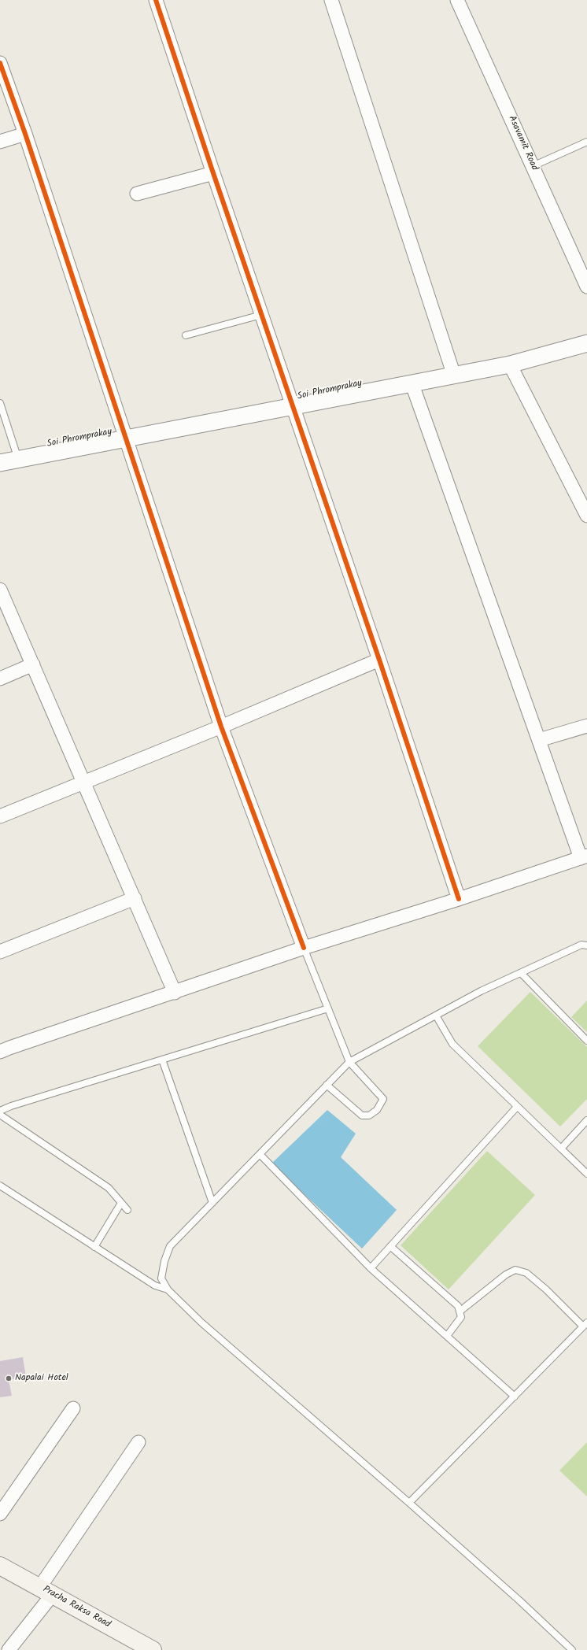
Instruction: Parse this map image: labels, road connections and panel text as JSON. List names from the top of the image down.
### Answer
{
  "streets": {
    "main road": ["Pracha Raksa Road"],
    "street": ["Asavamit Road", "Soi Phromprakay"]
  },
  "places": ["Napalai Hotel"]
}
